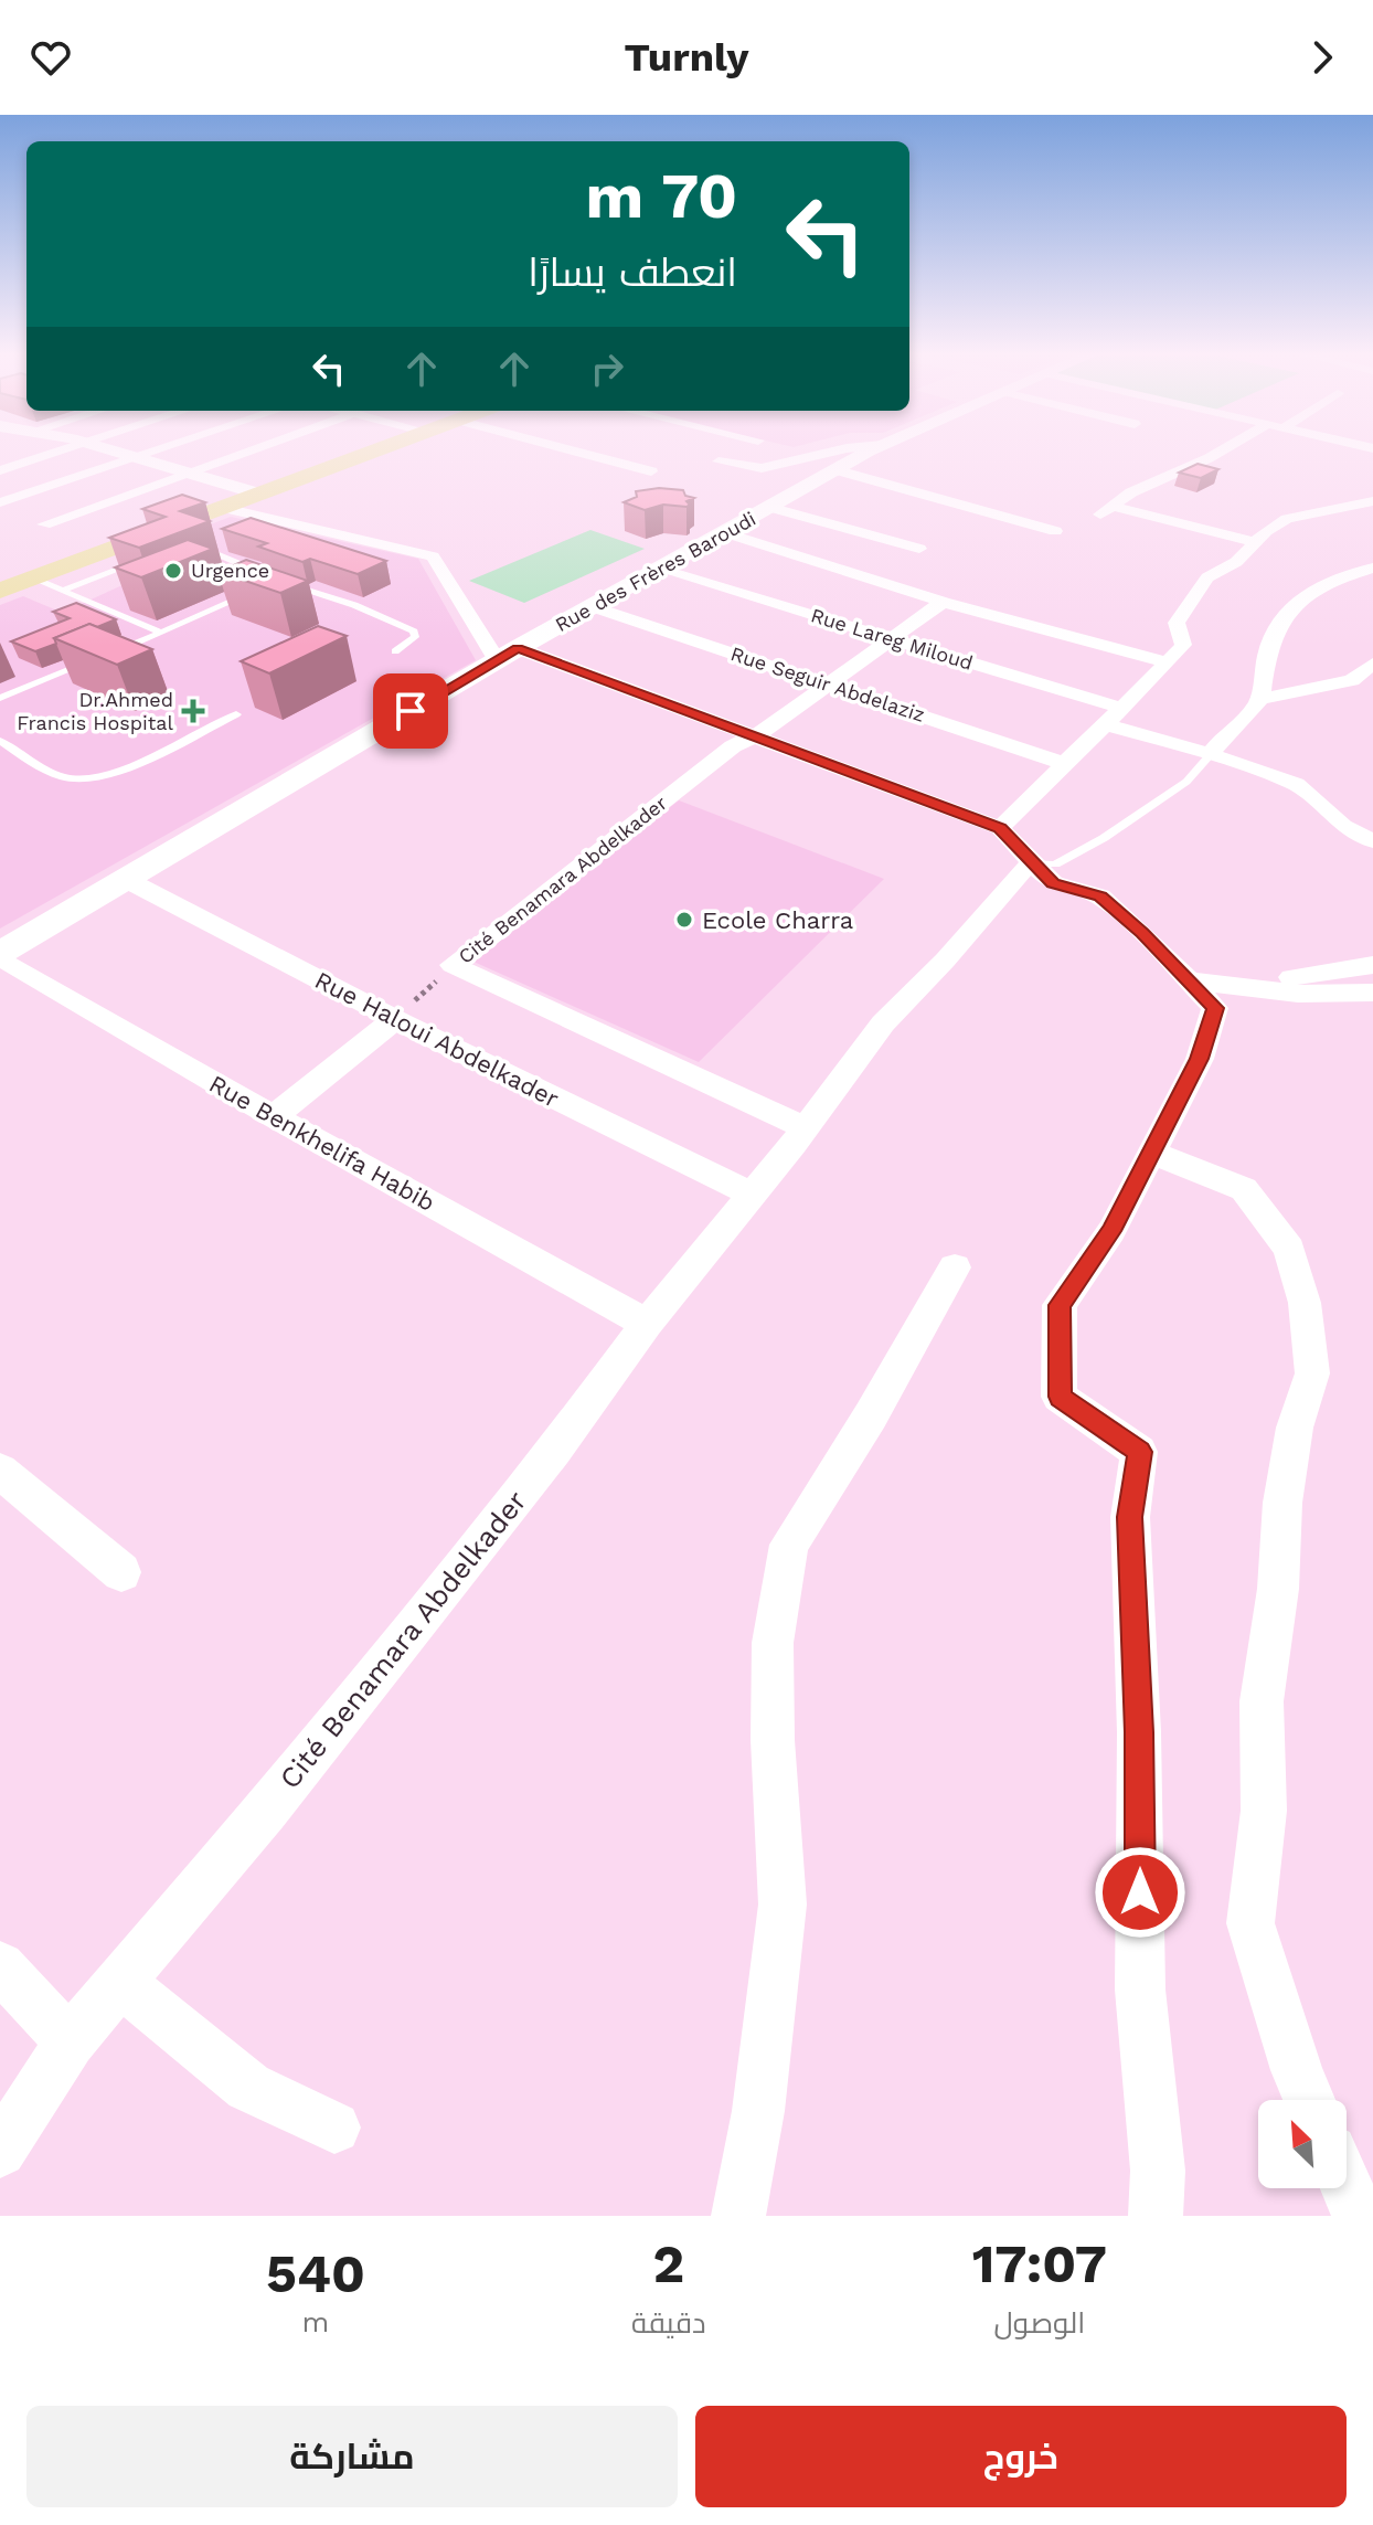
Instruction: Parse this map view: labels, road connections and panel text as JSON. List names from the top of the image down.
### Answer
{
  "streets": {
    "street": [
      "Rue des Frères Baroudi",
      "Rue Lareg Miloud",
      "Rue Seguir Abdelaziz",
      "Cité Benamara Abdelkader",
      "Rue Haloui Abdelkader",
      "Rue Benkhelifa Habib"
    ]
  },
  "crossings": [
    ["Rue des Frères Baroudi", "Rue Lareg Miloud"],
    ["Rue des Frères Baroudi", "Rue Seguir Abdelaziz"],
    ["Rue des Frères Baroudi", "Rue Haloui Abdelkader"],
    ["Rue des Frères Baroudi", "Rue Benkhelifa Habib"],
    ["Rue Lareg Miloud", "Cité Benamara Abdelkader"],
    ["Rue Seguir Abdelaziz", "Cité Benamara Abdelkader"],
    ["Cité Benamara Abdelkader", "Rue Haloui Abdelkader"],
    ["Cité Benamara Abdelkader", "Rue Benkhelifa Habib"]
  ],
  "places": {
    "other": ["Urgence", "Ecole Charra"],
    "health": ["Dr.Ahmed Francis Hospital"]
  },
  "north": "top left",
  "page": {
    "header": "Turnly",
    "turn": ["70 m", "انعطف يسارًا"],
    "eta": [
      "17:07",
      "الوصول",
      "2",
      "دقيقة",
      "540",
      "m"
    ],
    "buttons": ["خروج", "مشاركة"]
  }
}
